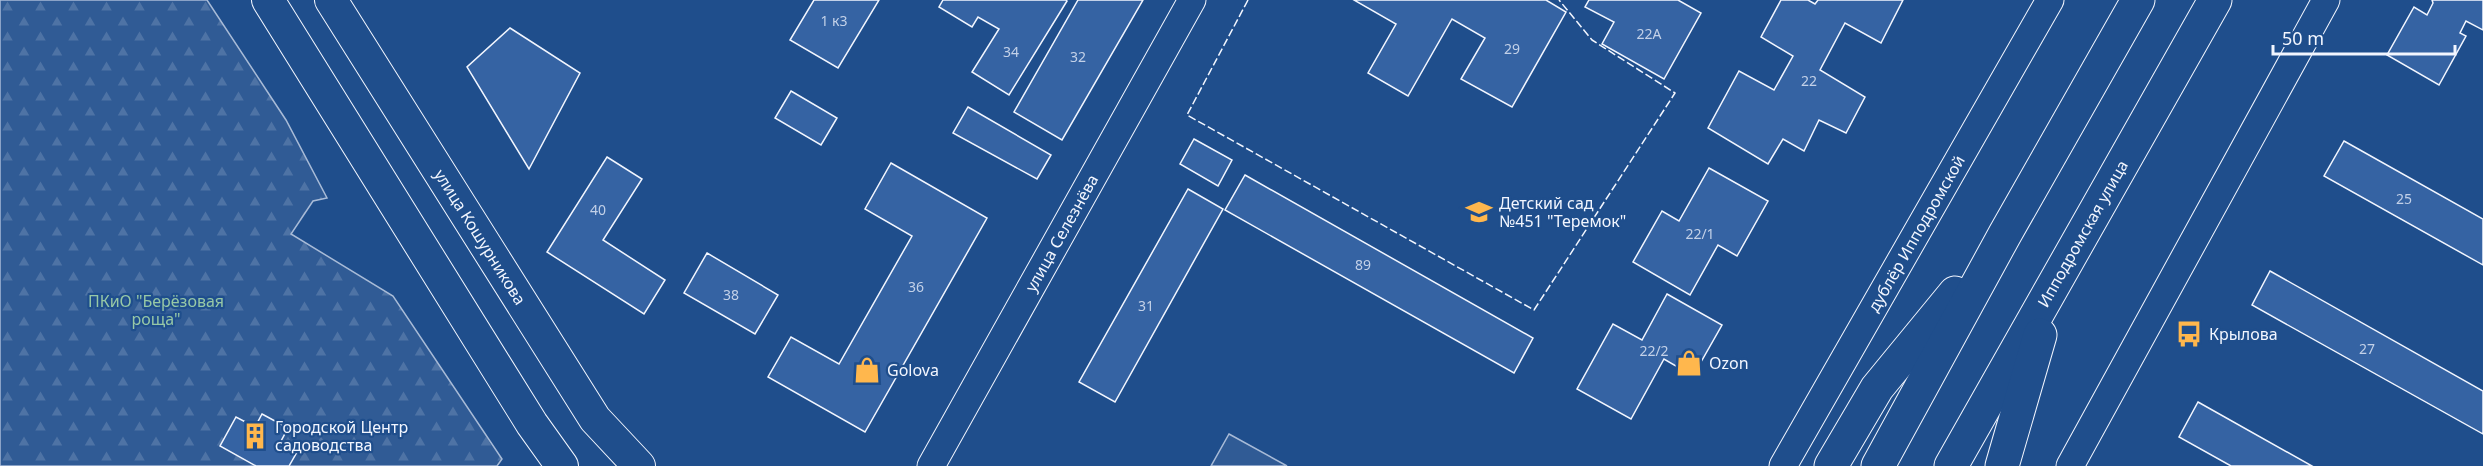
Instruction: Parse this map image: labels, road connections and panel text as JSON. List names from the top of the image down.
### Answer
{
  "streets": {
    "highway": ["Ипподромская улица"],
    "main road": ["улица Кошурникова"],
    "street": ["улица Селезнёва", "дублёр Ипподромской"]
  },
  "parks": ["ПКиО \"Берёзовая роща\""],
  "places": {
    "school or university": ["Детский сад №451 \"Теремок\""],
    "bus stop": ["Крылова"],
    "shop": ["Ozon", "Golova"],
    "building": ["Городской Центр садоводства"]
  },
  "house_numbers": [
    "1 к3",
    "22А",
    "29",
    "34",
    "32",
    "22",
    "25",
    "40",
    "22/1",
    "89",
    "36",
    "38",
    "31",
    "27",
    "22/2"
  ],
  "scale_bar": "50 m"
}
